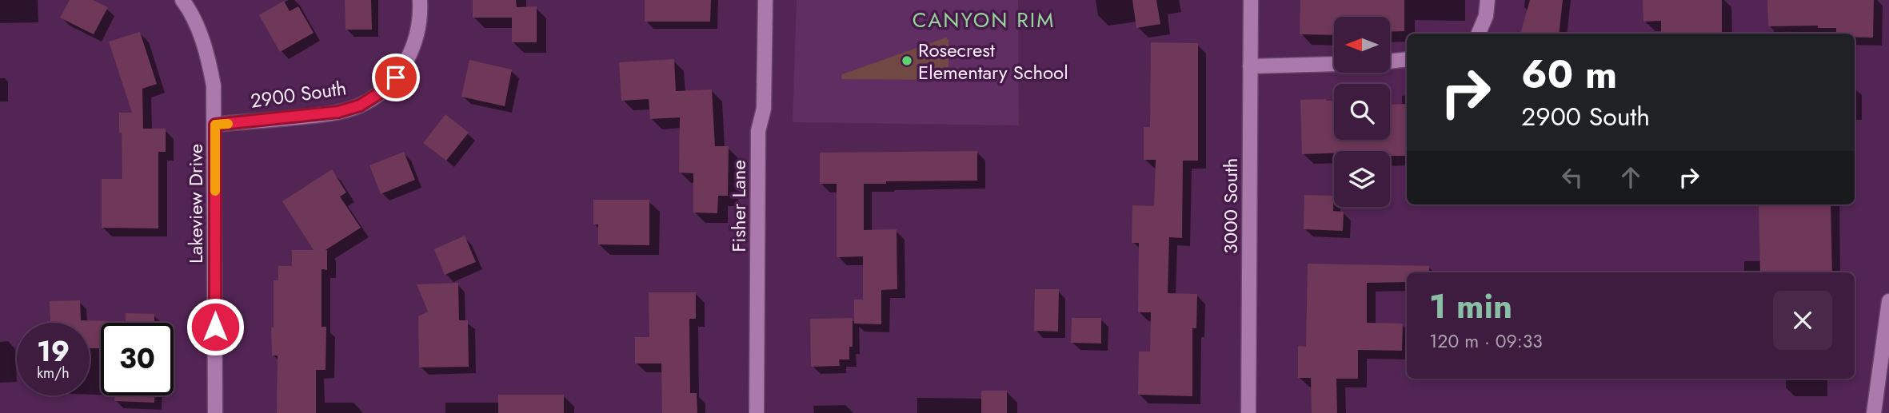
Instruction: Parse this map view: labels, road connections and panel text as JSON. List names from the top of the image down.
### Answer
{
  "streets": {
    "street": [
      "2900 South",
      "Lakeview Drive",
      "Fisher Lane",
      "3000 South"
    ]
  },
  "crossings": [
    ["2900 South", "Lakeview Drive"]
  ],
  "districts": ["CANYON RIM"],
  "places": ["Rosecrest Elementary School"],
  "north": "left",
  "page": {
    "turn": ["60 m", "2900 South"],
    "heading": ["1 min", "120 m · 09:33"],
    "speed": "19 km/h",
    "limit": "30"
  }
}
